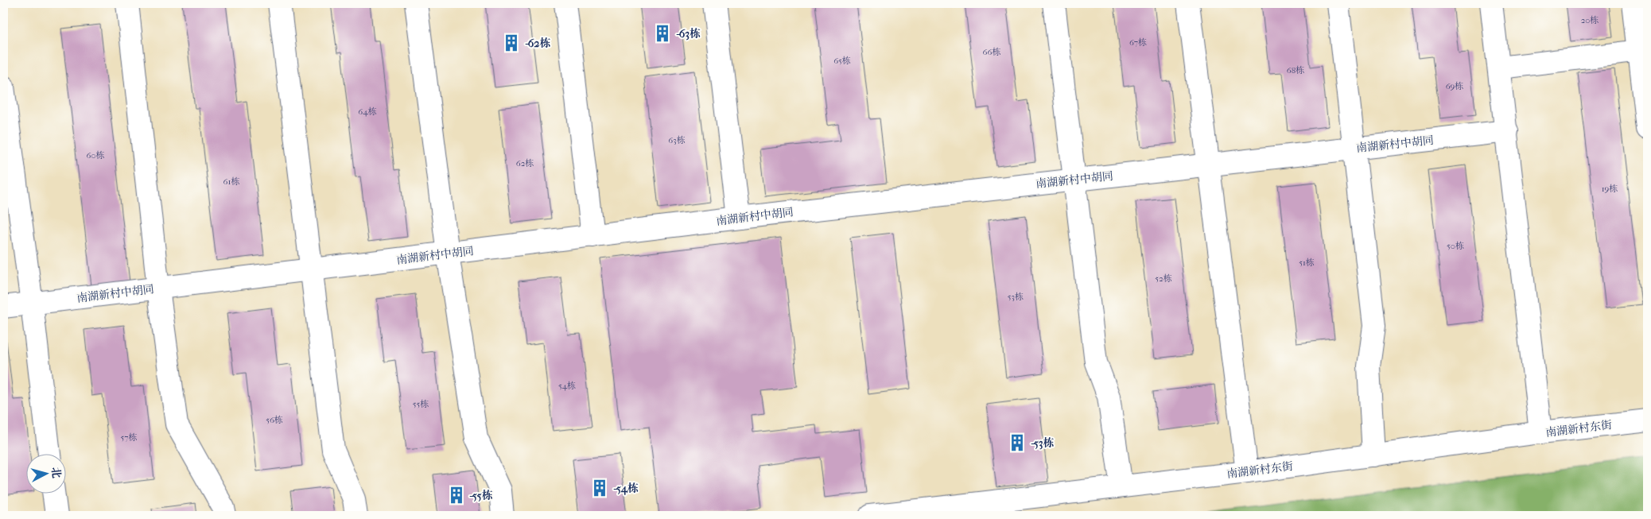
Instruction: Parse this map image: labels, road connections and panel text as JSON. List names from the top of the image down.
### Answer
{
  "streets": {
    "street": ["南湖新村中胡同", "南湖新村东街"]
  },
  "places": {
    "building": [
      "-63栋",
      "-62栋",
      "-53栋",
      "-54栋",
      "-55栋"
    ]
  },
  "house_numbers": [
    "20栋",
    "67栋",
    "66栋",
    "65栋",
    "68栋",
    "69栋",
    "64栋",
    "63栋",
    "60栋",
    "62栋",
    "61栋",
    "19栋",
    "50栋",
    "51栋",
    "52栋",
    "53栋",
    "54栋",
    "55栋",
    "56栋",
    "57栋"
  ],
  "north": "right"
}
